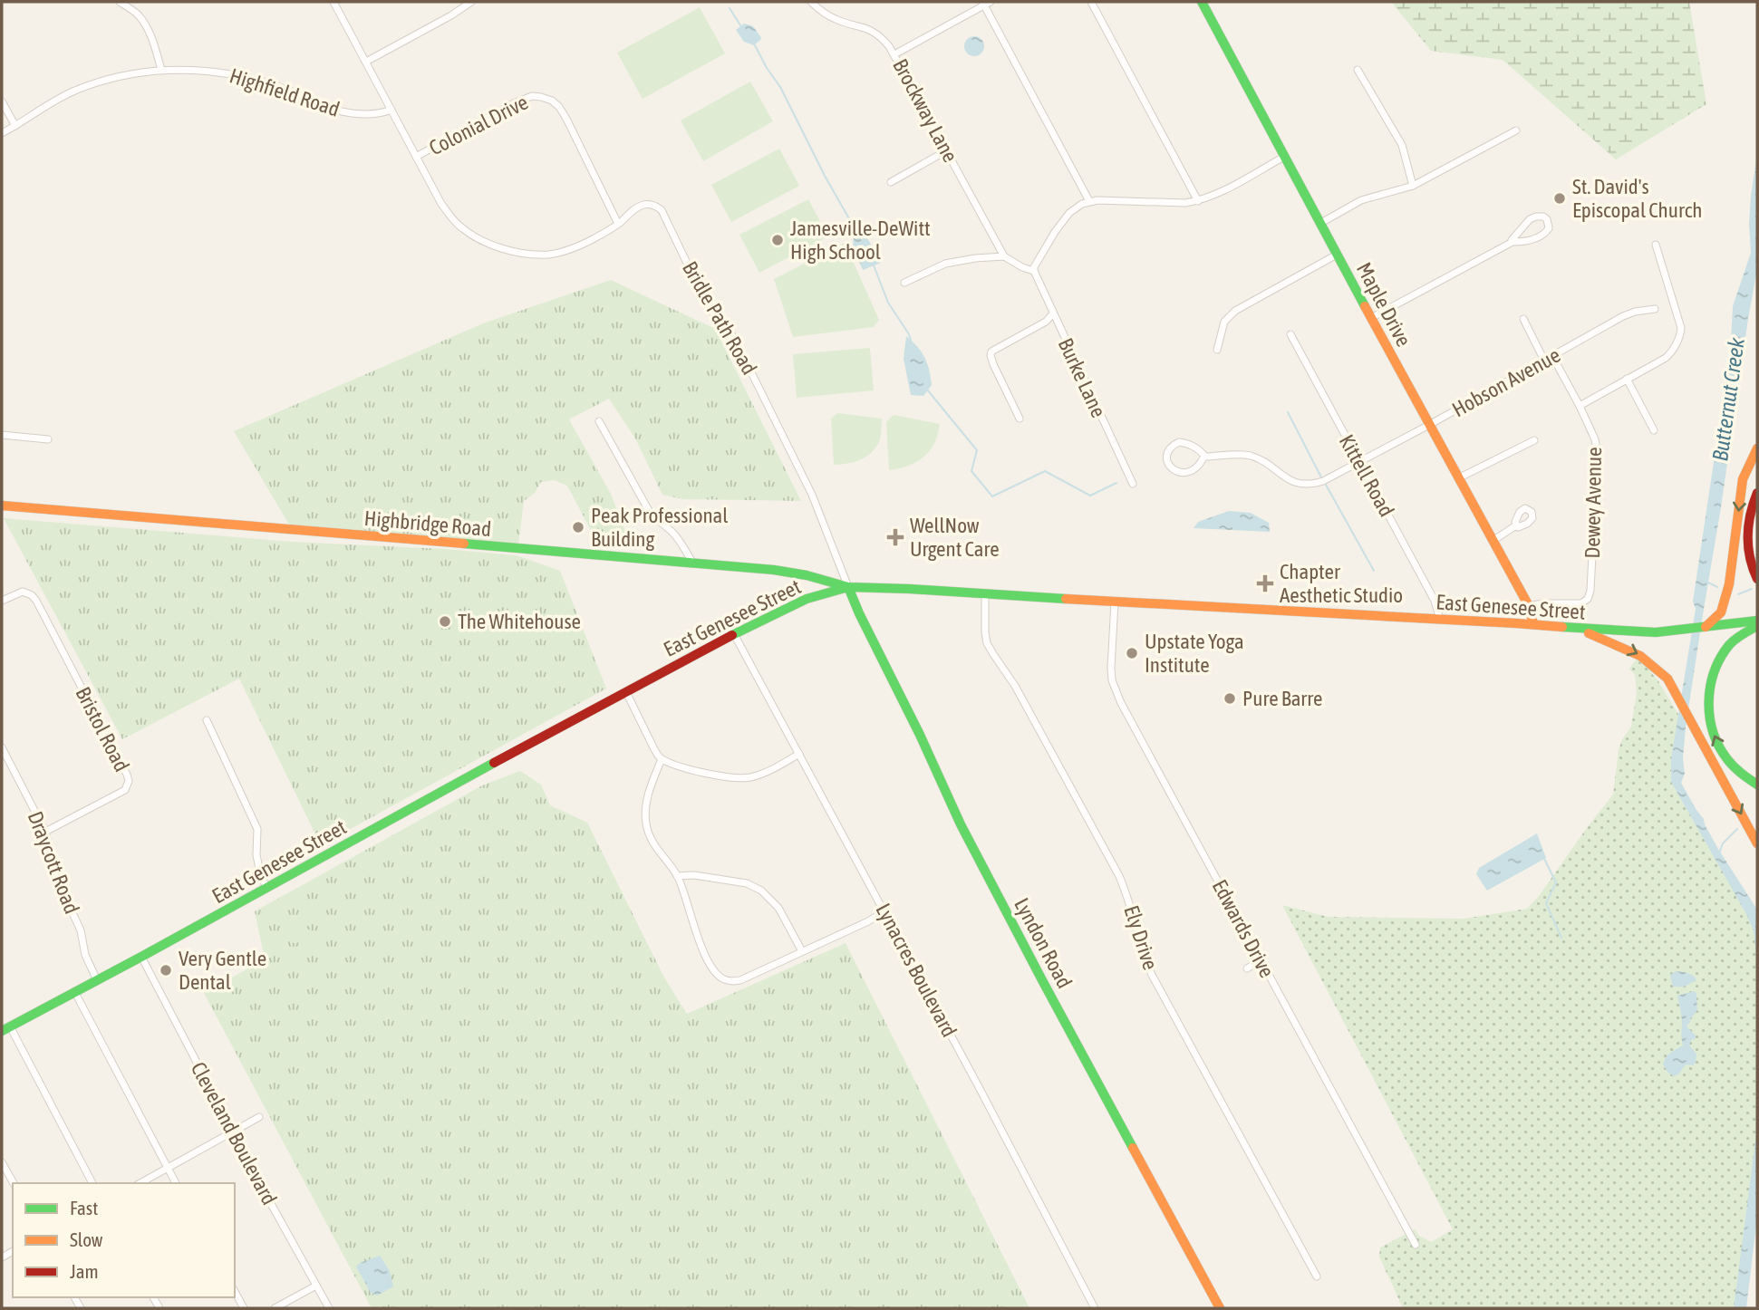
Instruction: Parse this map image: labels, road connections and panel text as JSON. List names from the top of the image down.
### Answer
{
  "streets": {
    "main road": [
      "Maple Drive",
      "Highbridge Road",
      "East Genesee Street",
      "Lyndon Road"
    ],
    "street": [
      "Highfield Road",
      "Brockway Lane",
      "Colonial Drive",
      "Bridle Path Road",
      "Burke Lane",
      "Hobson Avenue",
      "Kittell Road",
      "Dewey Avenue",
      "Bristol Road",
      "Draycott Road",
      "Edwards Drive",
      "Ely Drive",
      "Lynacres Boulevard",
      "Cleveland Boulevard"
    ]
  },
  "crossings": [
    ["Highfield Road", "Bridle Path Road"],
    ["Colonial Drive", "Bridle Path Road"],
    ["Maple Drive", "Hobson Avenue"],
    ["Maple Drive", "Dewey Avenue"],
    ["Maple Drive", "East Genesee Street"],
    ["Bridle Path Road", "Highbridge Road"],
    ["Bridle Path Road", "East Genesee Street"],
    ["Bridle Path Road", "Lyndon Road"],
    ["Hobson Avenue", "Kittell Road"],
    ["Hobson Avenue", "Dewey Avenue"],
    ["Kittell Road", "East Genesee Street"],
    ["Highbridge Road", "East Genesee Street"],
    ["Highbridge Road", "Lyndon Road"],
    ["East Genesee Street", "Draycott Road"],
    ["East Genesee Street", "Edwards Drive"],
    ["East Genesee Street", "Ely Drive"],
    ["East Genesee Street", "Lyndon Road"],
    ["East Genesee Street", "Lynacres Boulevard"],
    ["East Genesee Street", "Cleveland Boulevard"],
    ["Bristol Road", "Draycott Road"]
  ],
  "water": ["Butternut Creek"],
  "places": {
    "other": [
      "St. David's Episcopal Church",
      "Jamesville-DeWitt High School",
      "Peak Professional Building",
      "The Whitehouse",
      "Upstate Yoga Institute",
      "Pure Barre",
      "Very Gentle Dental"
    ],
    "health": ["WellNow Urgent Care", "Chapter Aesthetic Studio"]
  },
  "legend": ["Fast", "Slow", "Jam"]
}
